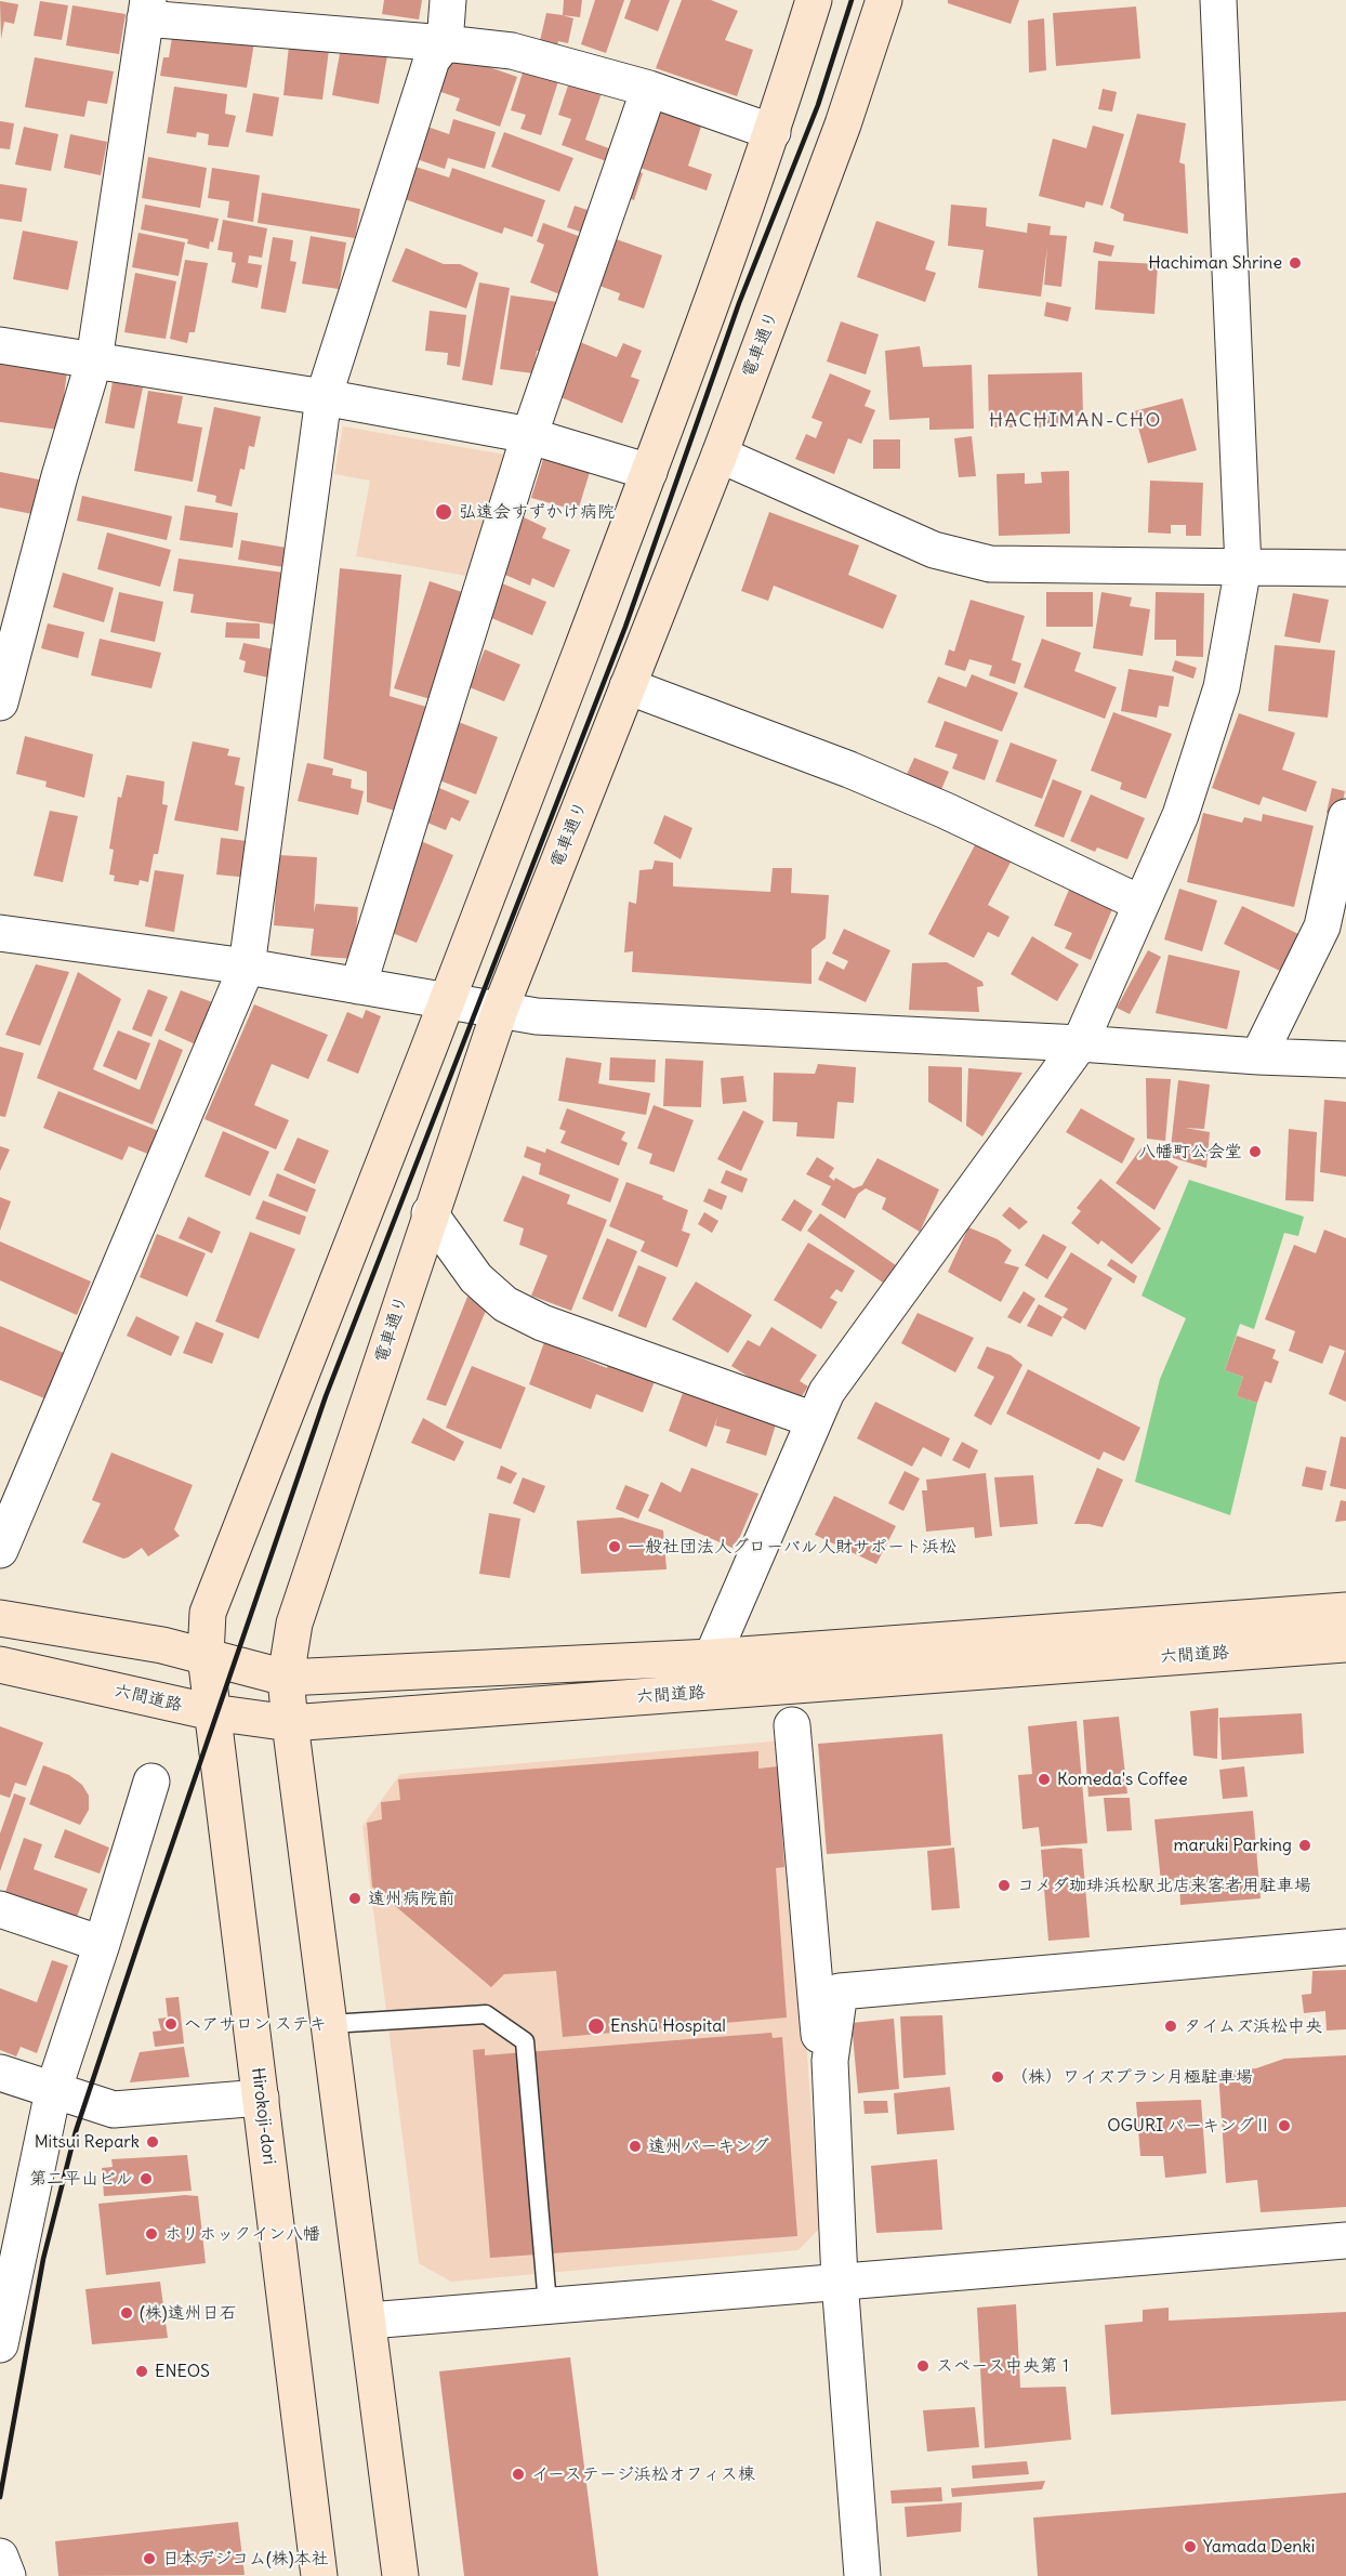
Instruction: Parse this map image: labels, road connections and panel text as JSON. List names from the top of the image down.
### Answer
{
  "streets": {
    "street": ["電車通り", "六間道路", "Hirokoji-dori"]
  },
  "crossings": [
    ["電車通り", "六間道路"],
    ["六間道路", "Hirokoji-dori"]
  ],
  "districts": ["HACHIMAN-CHO"],
  "places": [
    "Hachiman Shrine",
    "弘遠会すずかけ病院",
    "八幡町公会堂",
    "一般社団法人グローバル人財サポート浜松",
    "Komeda's Coffee",
    "maruki Parking",
    "コメダ珈琲浜松駅北店来客者用駐車場",
    "遠州病院前",
    "ヘアサロン ステキ",
    "Enshū Hospital",
    "タイムズ浜松中央",
    "（株）ワイズプラン月極駐車場",
    "OGURI パーキングⅡ",
    "Mitsui Repark",
    "遠州パーキング",
    "第二平山ビル",
    "ホリホックイン八幡",
    "(株)遠州日石",
    "スペース中央第１",
    "ENEOS",
    "イーステージ浜松オフィス棟",
    "Yamada Denki",
    "日本デジコム(株)本社"
  ]
}
